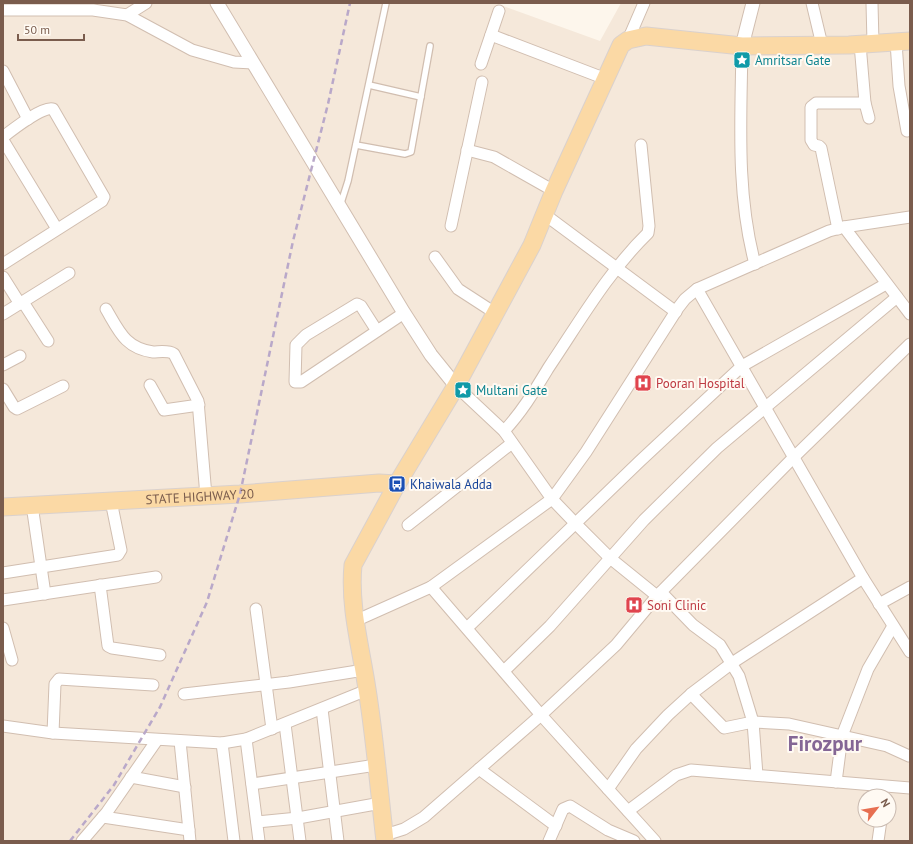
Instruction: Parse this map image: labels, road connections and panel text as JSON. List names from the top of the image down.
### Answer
{
  "streets": {
    "main road": ["STATE HIGHWAY 20"]
  },
  "districts": ["Firozpur"],
  "places": {
    "place": ["Amritsar Gate", "Multani Gate"],
    "hospital": ["Pooran Hospital", "Soni Clinic"],
    "bus stop": ["Khaiwala Adda"]
  },
  "scale_bar": "50 m",
  "north": "top right"
}
